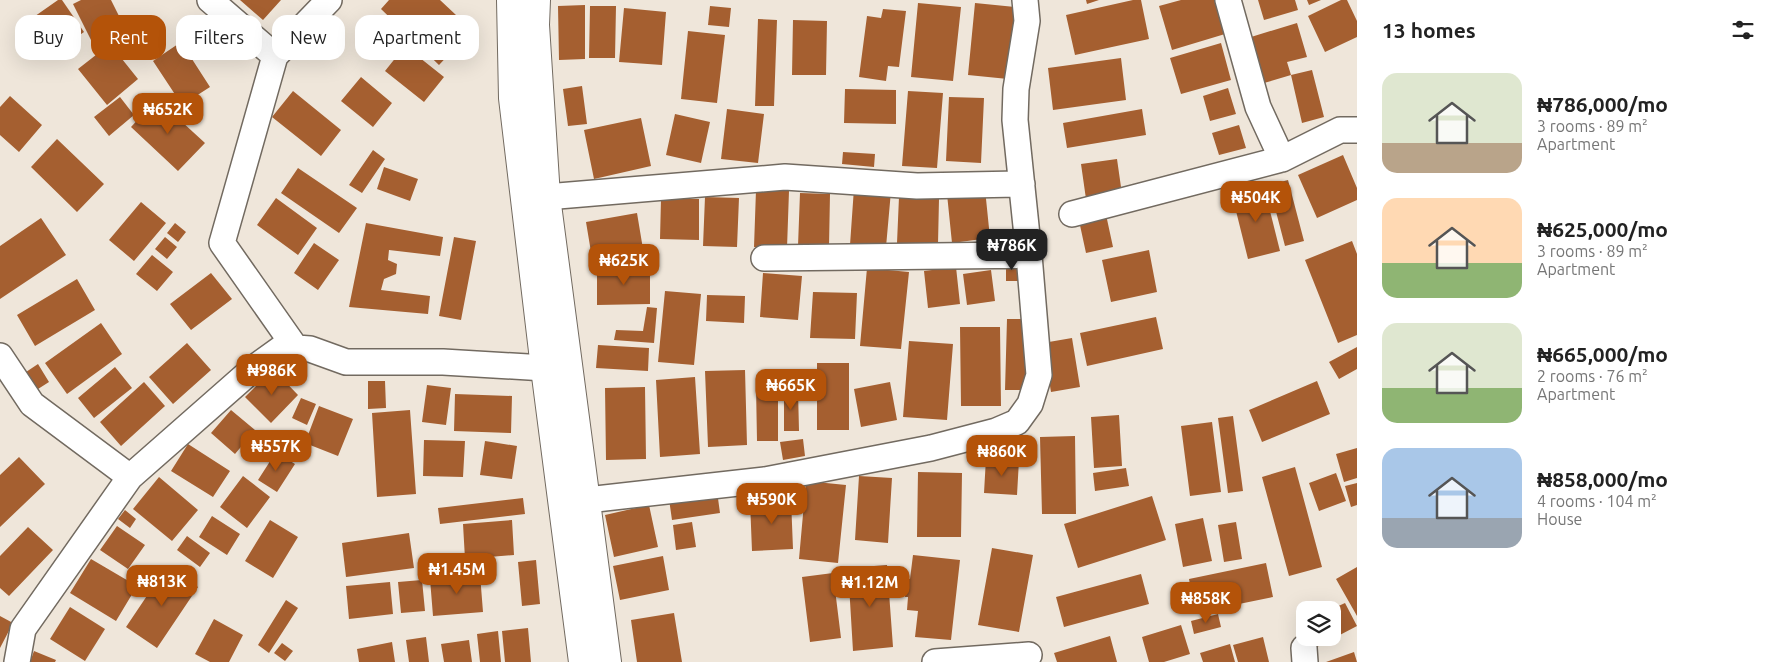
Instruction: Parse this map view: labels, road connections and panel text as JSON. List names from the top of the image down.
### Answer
{
  "page": {
    "heading": "13 homes",
    "chip": [
      "Buy",
      "Rent",
      "Filters",
      "New",
      "Apartment"
    ],
    "list": [
      {
        "name": "₦786,000/mo",
        "note": "3 rooms · 89 m² · Apartment"
      },
      {
        "name": "₦625,000/mo",
        "note": "3 rooms · 89 m² · Apartment"
      },
      {
        "name": "₦665,000/mo",
        "note": "2 rooms · 76 m² · Apartment"
      },
      {
        "name": "₦858,000/mo",
        "note": "4 rooms · 104 m² · House"
      }
    ],
    "price": [
      "₦652K",
      "₦504K",
      "₦786K",
      "₦625K",
      "₦986K",
      "₦665K",
      "₦557K",
      "₦860K",
      "₦590K",
      "₦1.45M",
      "₦813K",
      "₦1.12M",
      "₦858K"
    ]
  }
}
